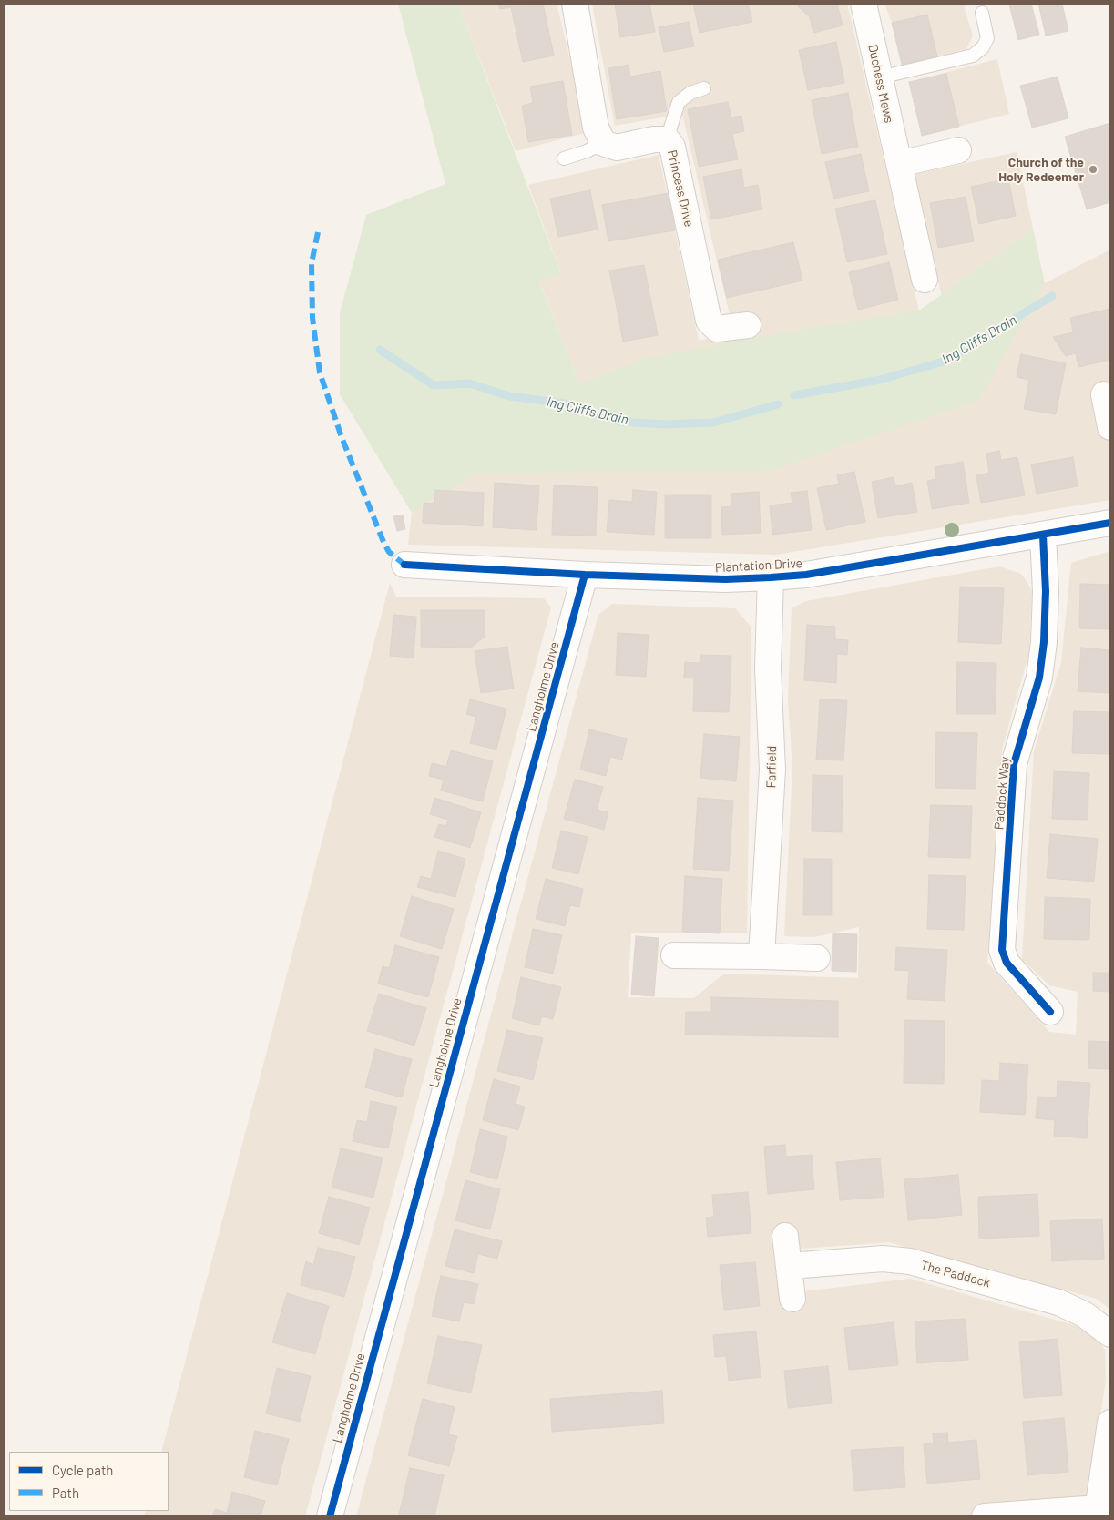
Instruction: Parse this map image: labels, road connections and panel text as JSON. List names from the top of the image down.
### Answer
{
  "streets": {
    "street": [
      "Duchess Mews",
      "Princess Drive",
      "Plantation Drive",
      "Langholme Drive",
      "Farfield",
      "Paddock Way",
      "The Paddock"
    ]
  },
  "crossings": [
    ["Plantation Drive", "Langholme Drive"],
    ["Plantation Drive", "Farfield"],
    ["Plantation Drive", "Paddock Way"]
  ],
  "water": ["Ing Cliffs Drain"],
  "places": ["Church of the Holy Redeemer"],
  "legend": ["Cycle path", "Path"]
}
